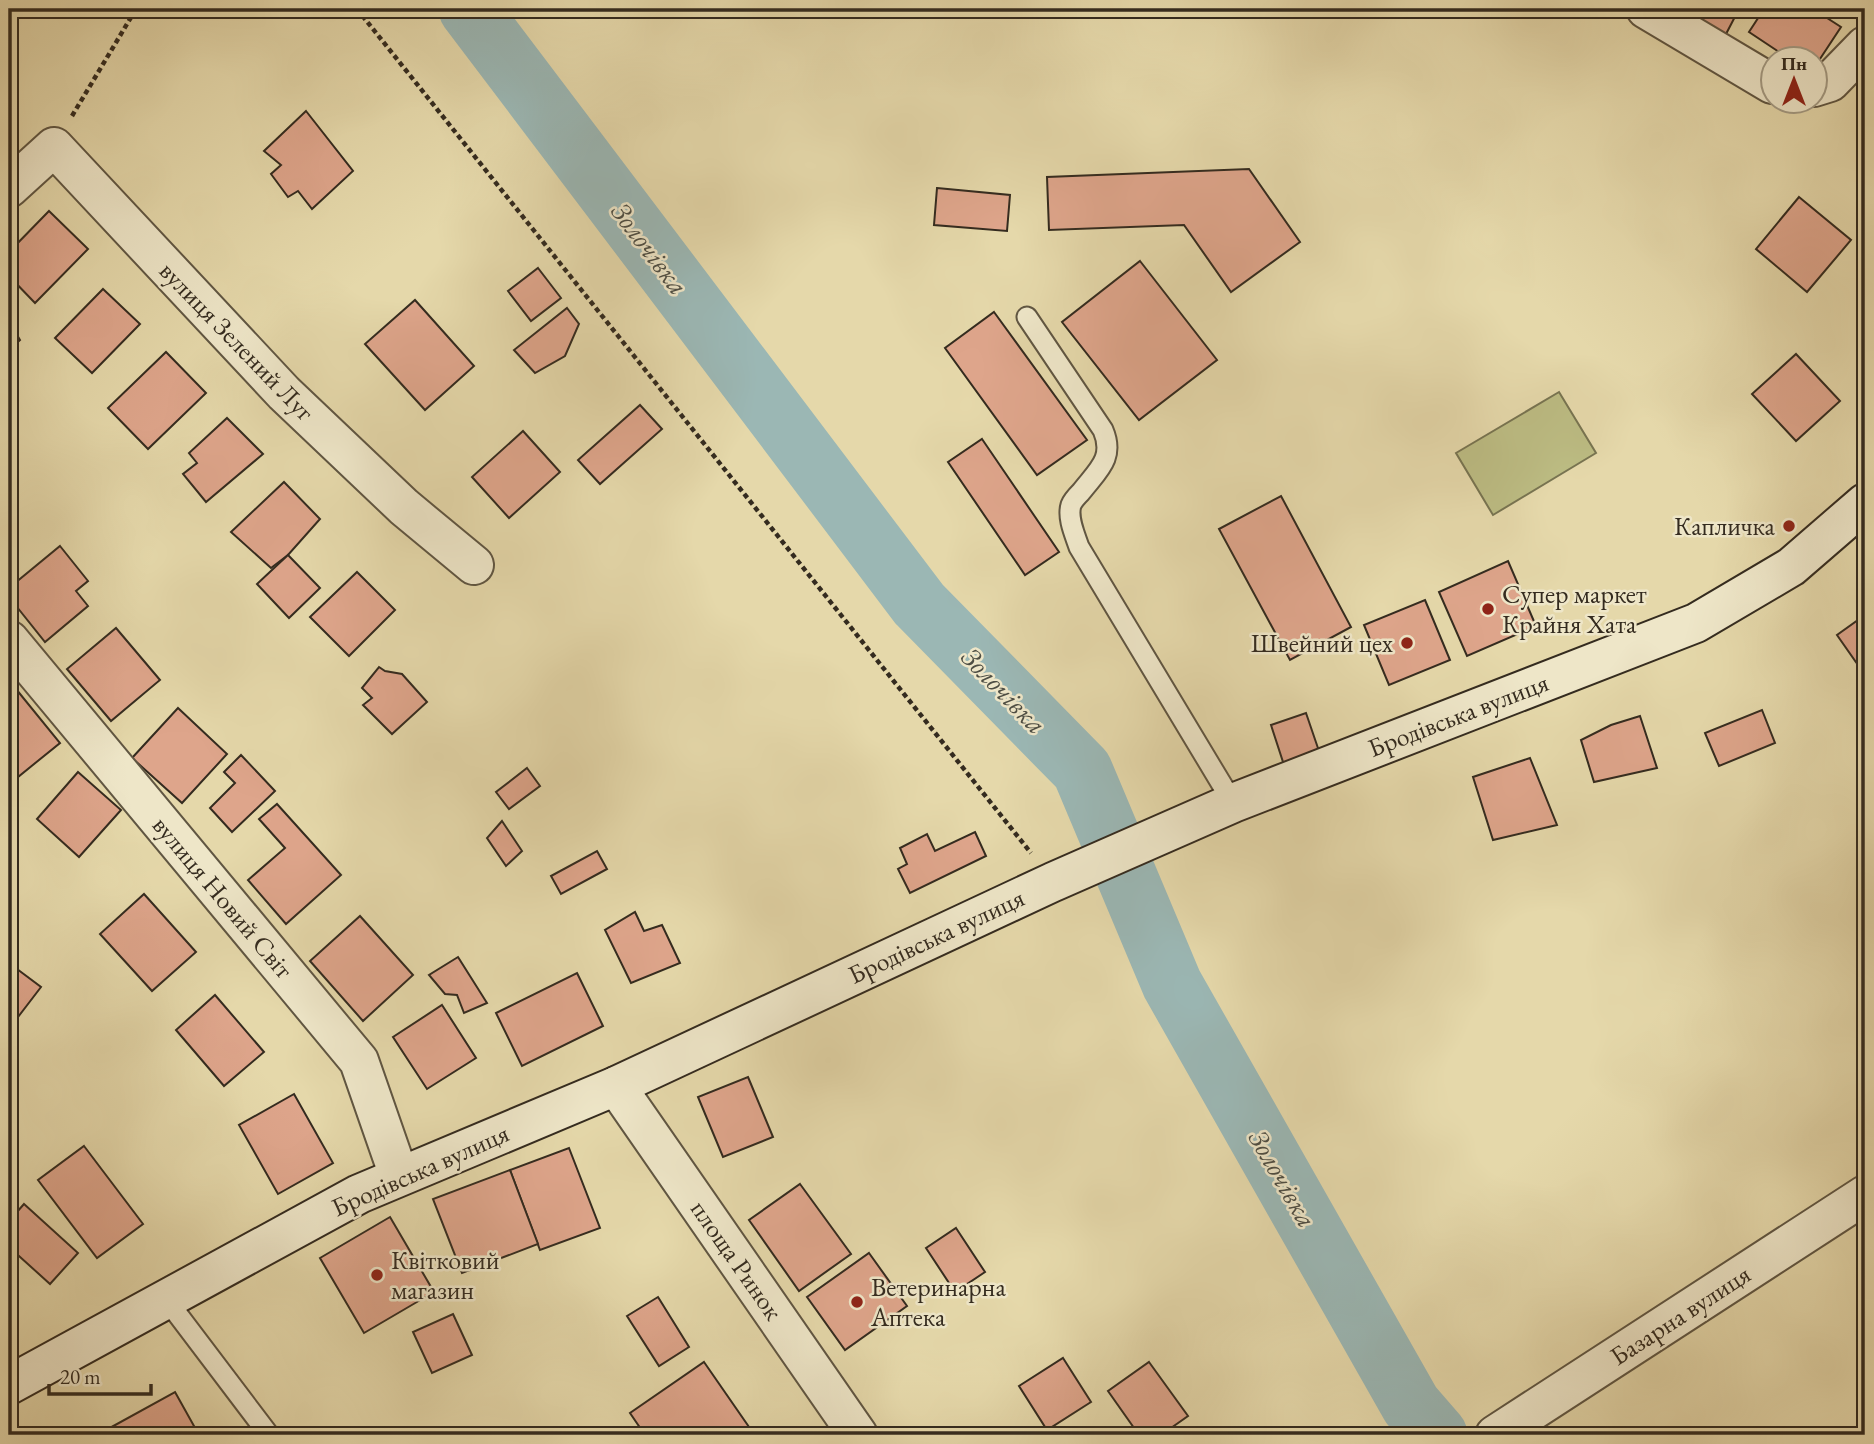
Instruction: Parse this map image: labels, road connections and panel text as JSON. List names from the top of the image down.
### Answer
{
  "streets": {
    "street": [
      "вулиця Зелений Луг",
      "Бродівська вулиця",
      "вулиця Новий Світ",
      "площа Ринок",
      "Базарна вулиця"
    ]
  },
  "crossings": [
    ["Бродівська вулиця", "вулиця Новий Світ"],
    ["Бродівська вулиця", "площа Ринок"]
  ],
  "water": ["Золочівка"],
  "places": [
    "Капличка",
    "Супер маркет Крайня Хата",
    "Швейний цех",
    "Квітковий магазин",
    "Ветеринарна Аптека"
  ],
  "scale_bar": "20 m",
  "north": "top"
}
